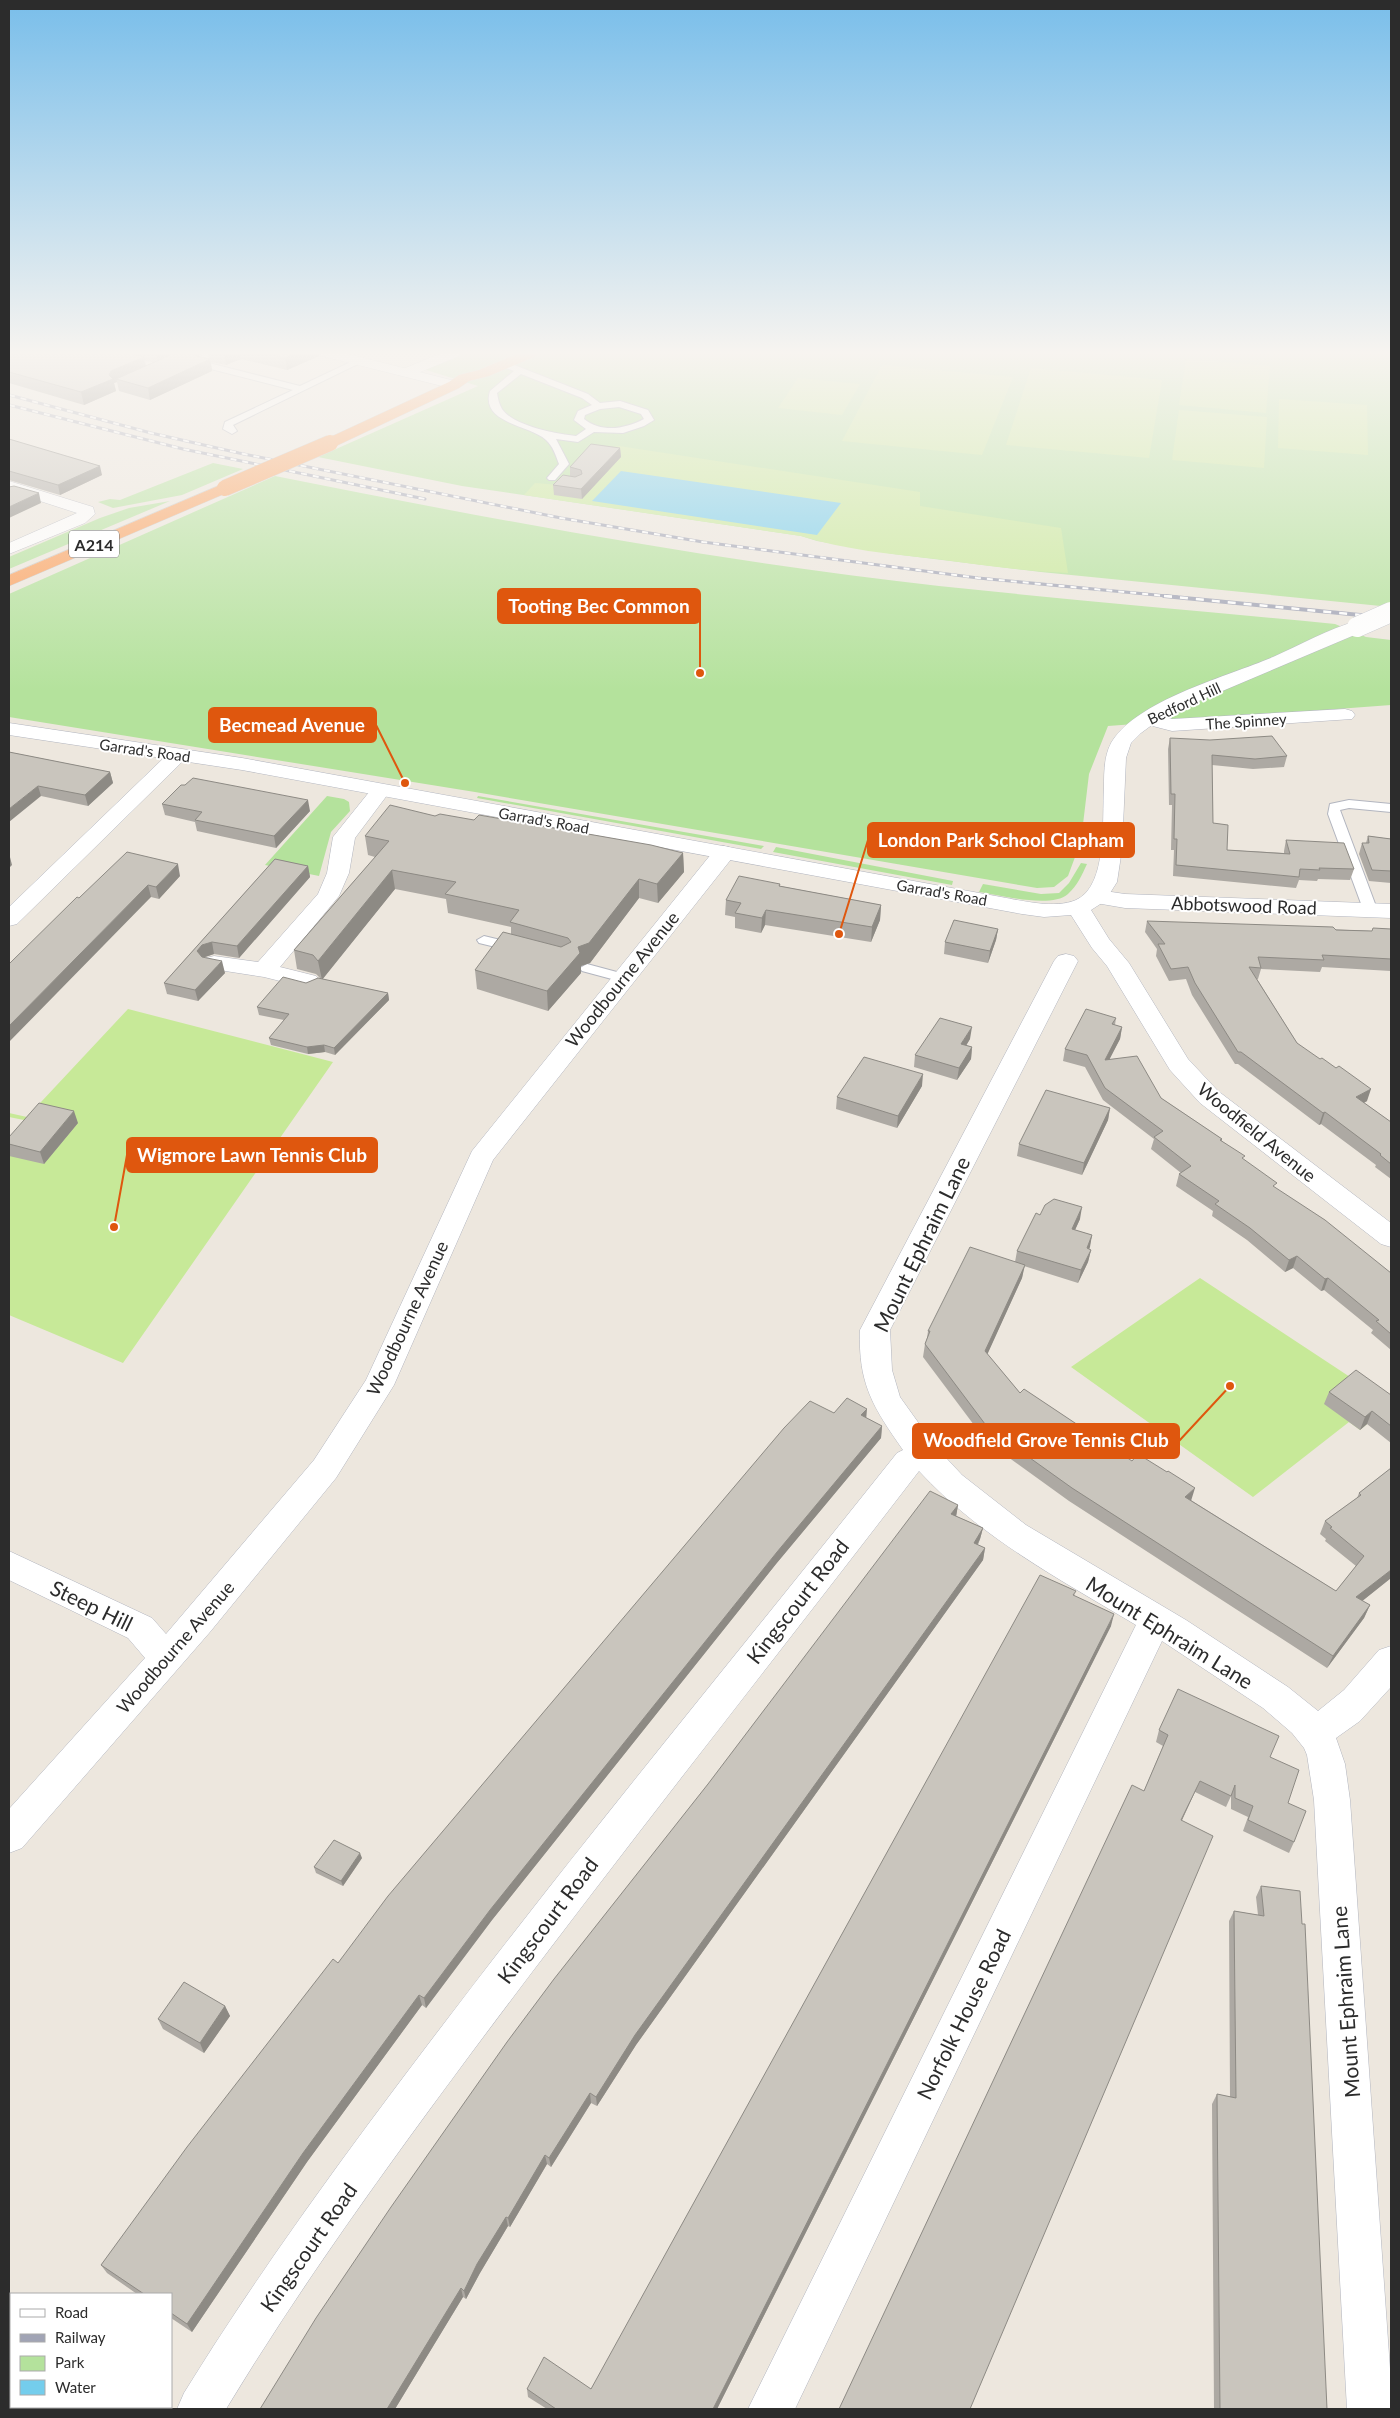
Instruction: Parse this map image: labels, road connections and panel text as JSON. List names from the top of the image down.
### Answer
{
  "streets": {
    "highway": ["A214"],
    "street": [
      "Bedford Hill",
      "The Spinney",
      "Garrad's Road",
      "Abbotswood Road",
      "Woodbourne Avenue",
      "Woodfield Avenue",
      "Mount Ephraim Lane",
      "Kingscourt Road",
      "Steep Hill",
      "Norfolk House Road"
    ]
  },
  "crossings": [
    ["Bedford Hill", "The Spinney"],
    ["Bedford Hill", "Garrad's Road"],
    ["Bedford Hill", "Abbotswood Road"],
    ["Bedford Hill", "Woodfield Avenue"],
    ["Garrad's Road", "Abbotswood Road"],
    ["Garrad's Road", "Woodbourne Avenue"],
    ["Garrad's Road", "Woodfield Avenue"],
    ["Abbotswood Road", "Woodfield Avenue"],
    ["Woodbourne Avenue", "Steep Hill"],
    ["Mount Ephraim Lane", "Kingscourt Road"],
    ["Mount Ephraim Lane", "Norfolk House Road"]
  ],
  "places": [
    "Tooting Bec Common",
    "Becmead Avenue",
    "London Park School Clapham",
    "Wigmore Lawn Tennis Club",
    "Woodfield Grove Tennis Club"
  ],
  "legend": [
    "Road",
    "Railway",
    "Park",
    "Water"
  ]
}
